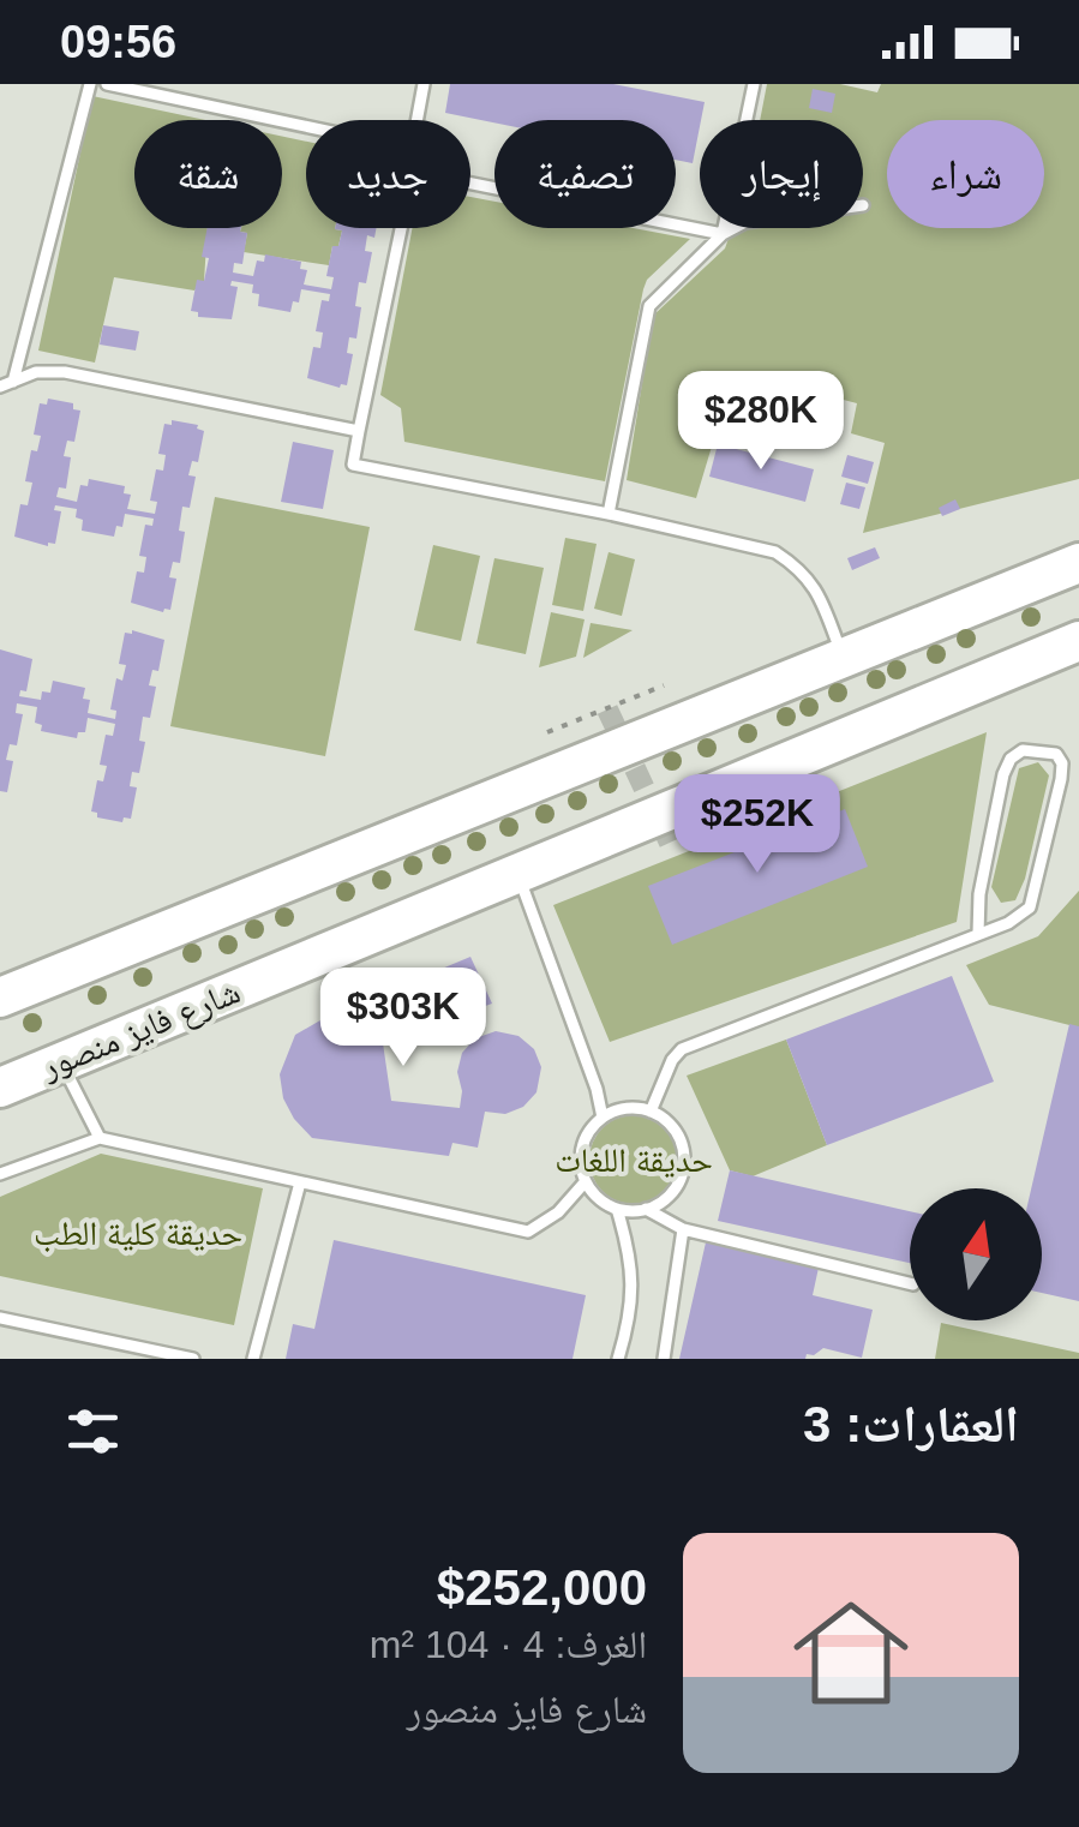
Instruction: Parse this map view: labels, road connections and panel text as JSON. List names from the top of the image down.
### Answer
{
  "streets": {
    "highway": ["شارع فايز منصور"]
  },
  "parks": ["حديقة اللغات", "حديقة كلية الطب"],
  "north": "top",
  "page": {
    "status": "09:56",
    "chip": [
      "شراء",
      "إيجار",
      "تصفية",
      "جديد",
      "شقة"
    ],
    "price": ["$280K", "$252K", "$303K"],
    "heading": "العقارات: 3",
    "list": [
      {
        "name": "$252,000",
        "note": "الغرف: 4 · 104 m² · شارع فايز منصور"
      }
    ]
  }
}
